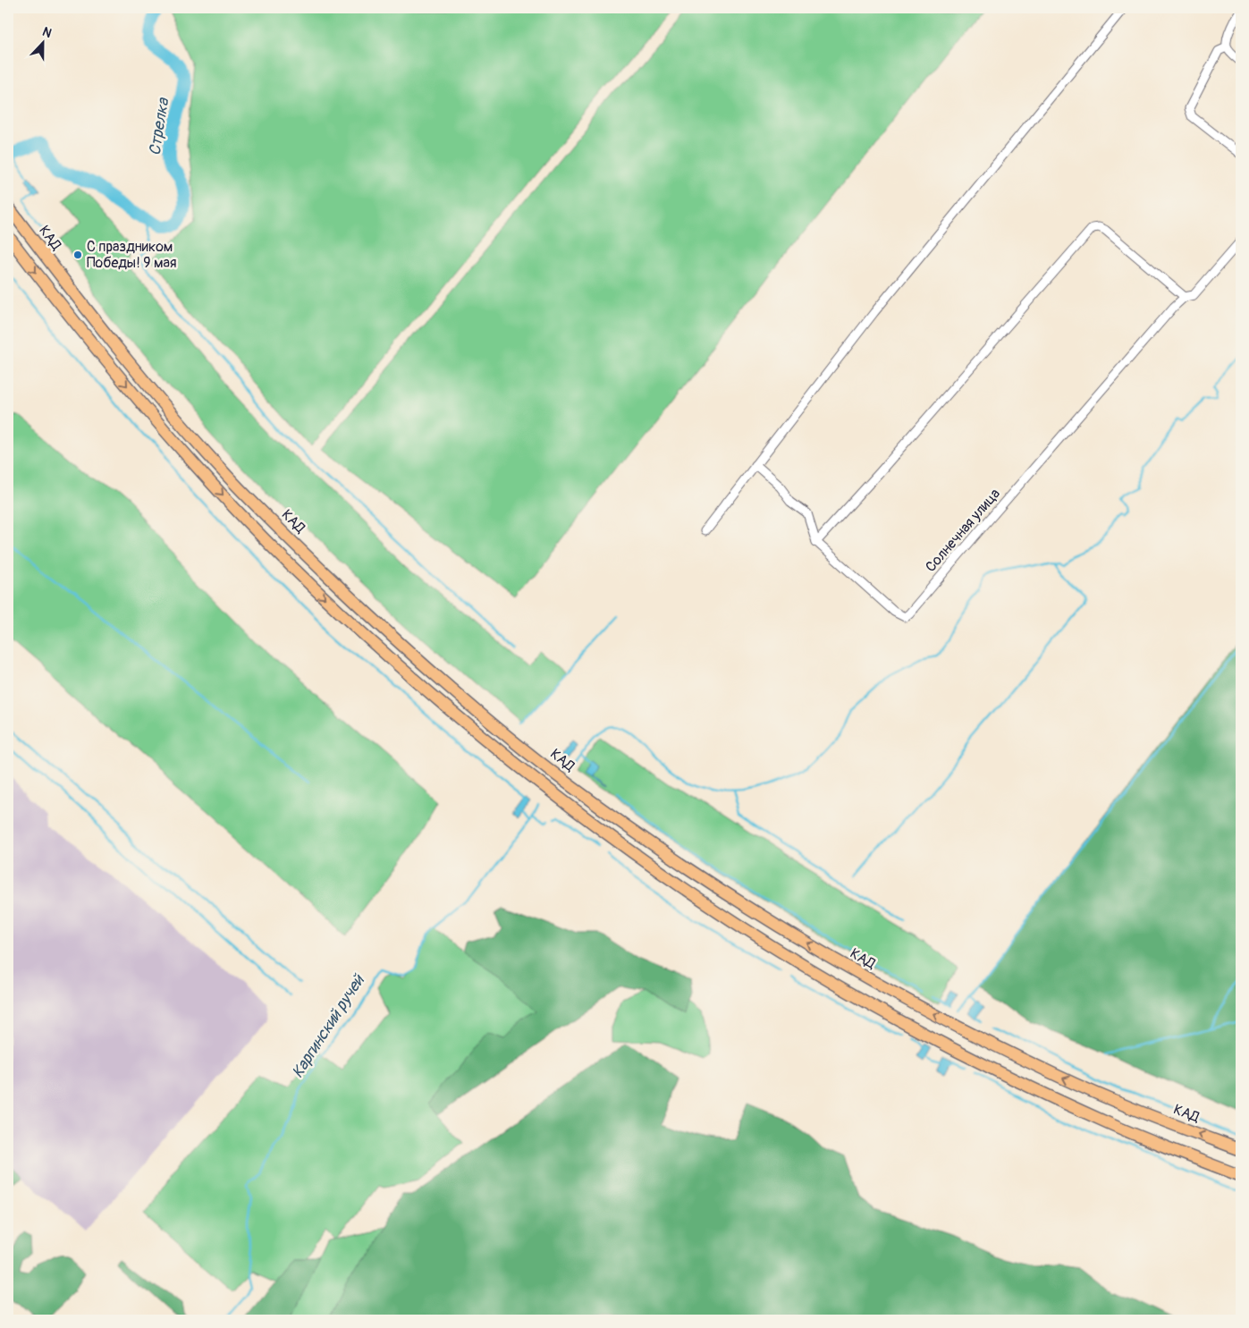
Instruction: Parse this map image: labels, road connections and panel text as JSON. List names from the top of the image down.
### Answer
{
  "streets": {
    "highway": ["КАД"],
    "street": ["Солнечная улица"]
  },
  "water": ["Стрелка", "Каргинский ручей"],
  "places": ["С праздником Победы! 9 мая"],
  "north": "top"
}
